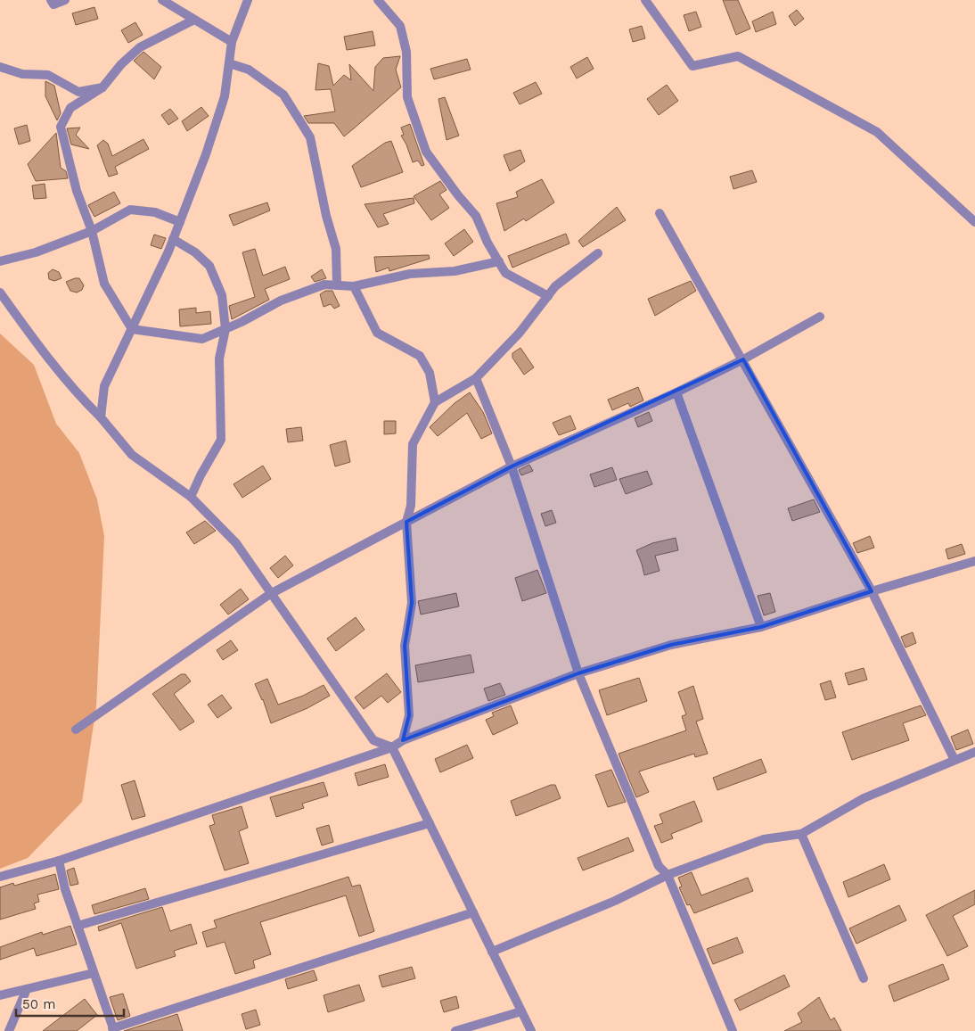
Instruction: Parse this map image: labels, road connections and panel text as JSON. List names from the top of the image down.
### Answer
{
  "scale_bar": "50 m"
}
